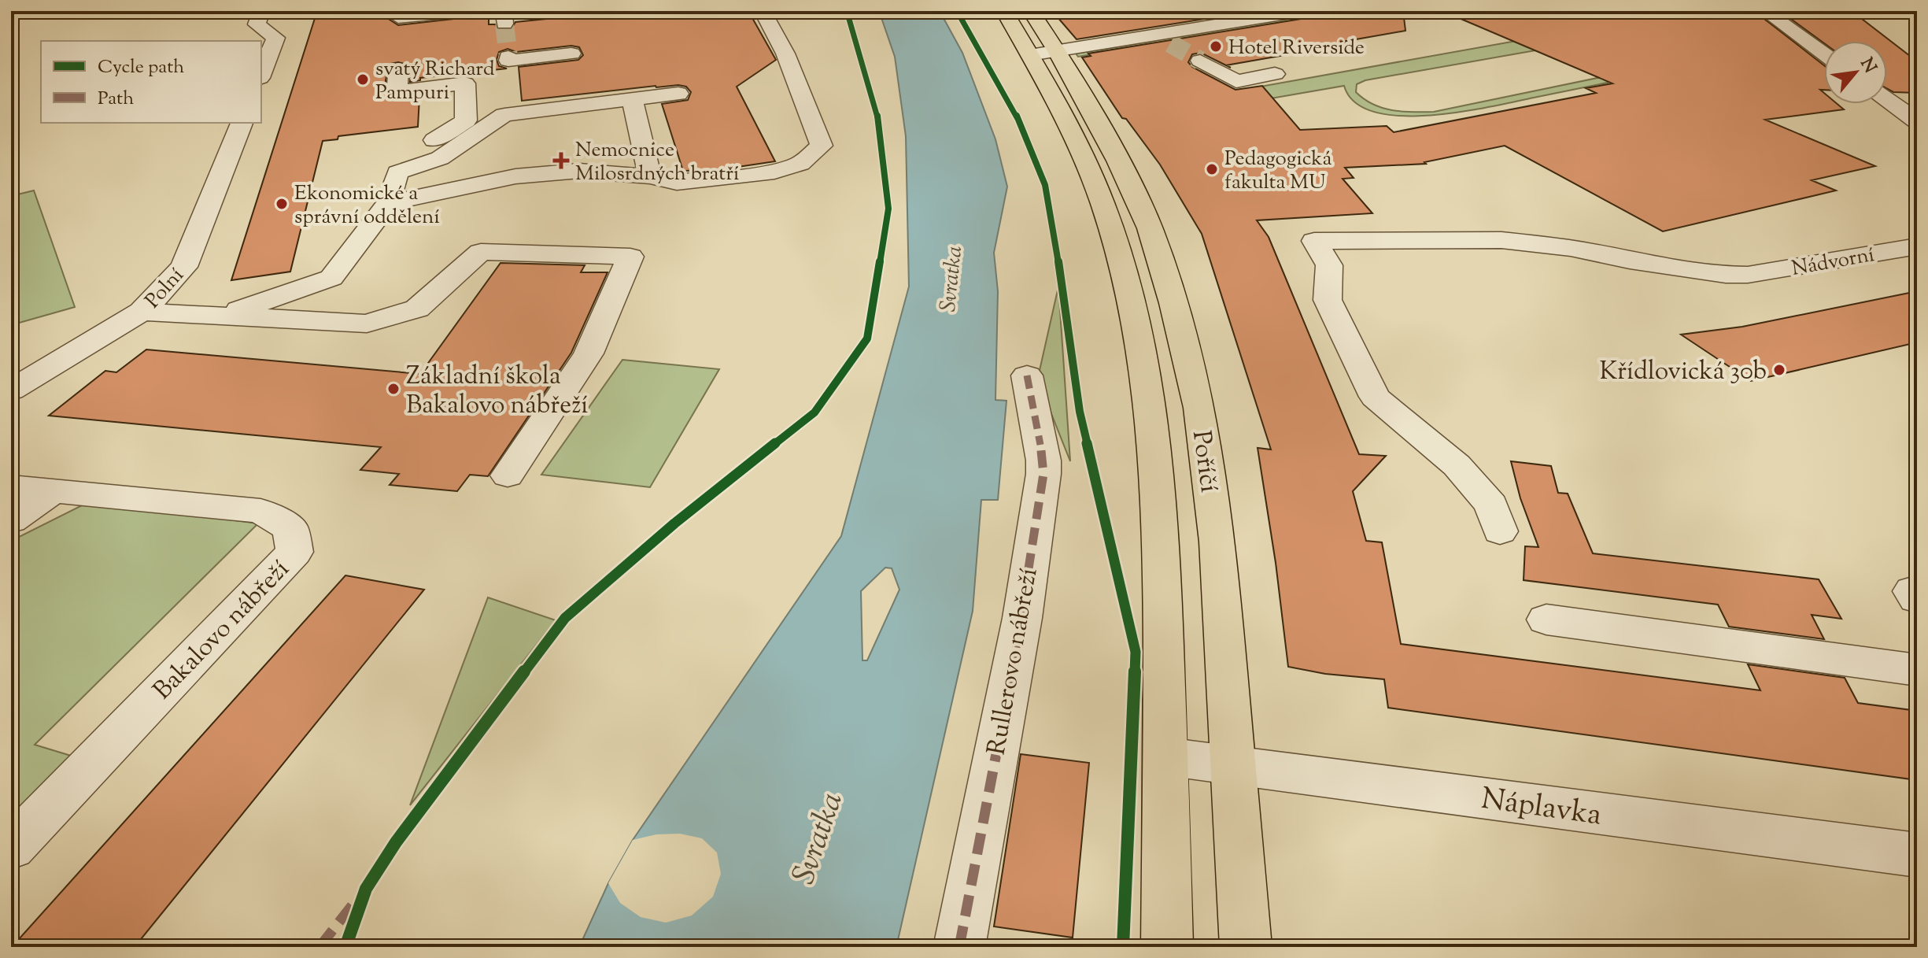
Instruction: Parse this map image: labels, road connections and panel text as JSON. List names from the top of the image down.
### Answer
{
  "streets": {
    "main road": ["Poříčí"],
    "street": [
      "Nádvorní",
      "Polní",
      "Bakalovo nábřeží",
      "Rullerovo nábřeží",
      "Náplavka"
    ]
  },
  "crossings": [
    ["Poříčí", "Náplavka"]
  ],
  "water": ["Svratka"],
  "places": {
    "other": [
      "Hotel Riverside",
      "svatý Richard Pampuri",
      "Pedagogická fakulta MU",
      "Ekonomické a správní oddělení",
      "Křídlovická 30b",
      "Základní škola Bakalovo nábřeží"
    ],
    "health": ["Nemocnice Milosrdných bratří"]
  },
  "legend": ["Cycle path", "Path"],
  "north": "top right"
}
